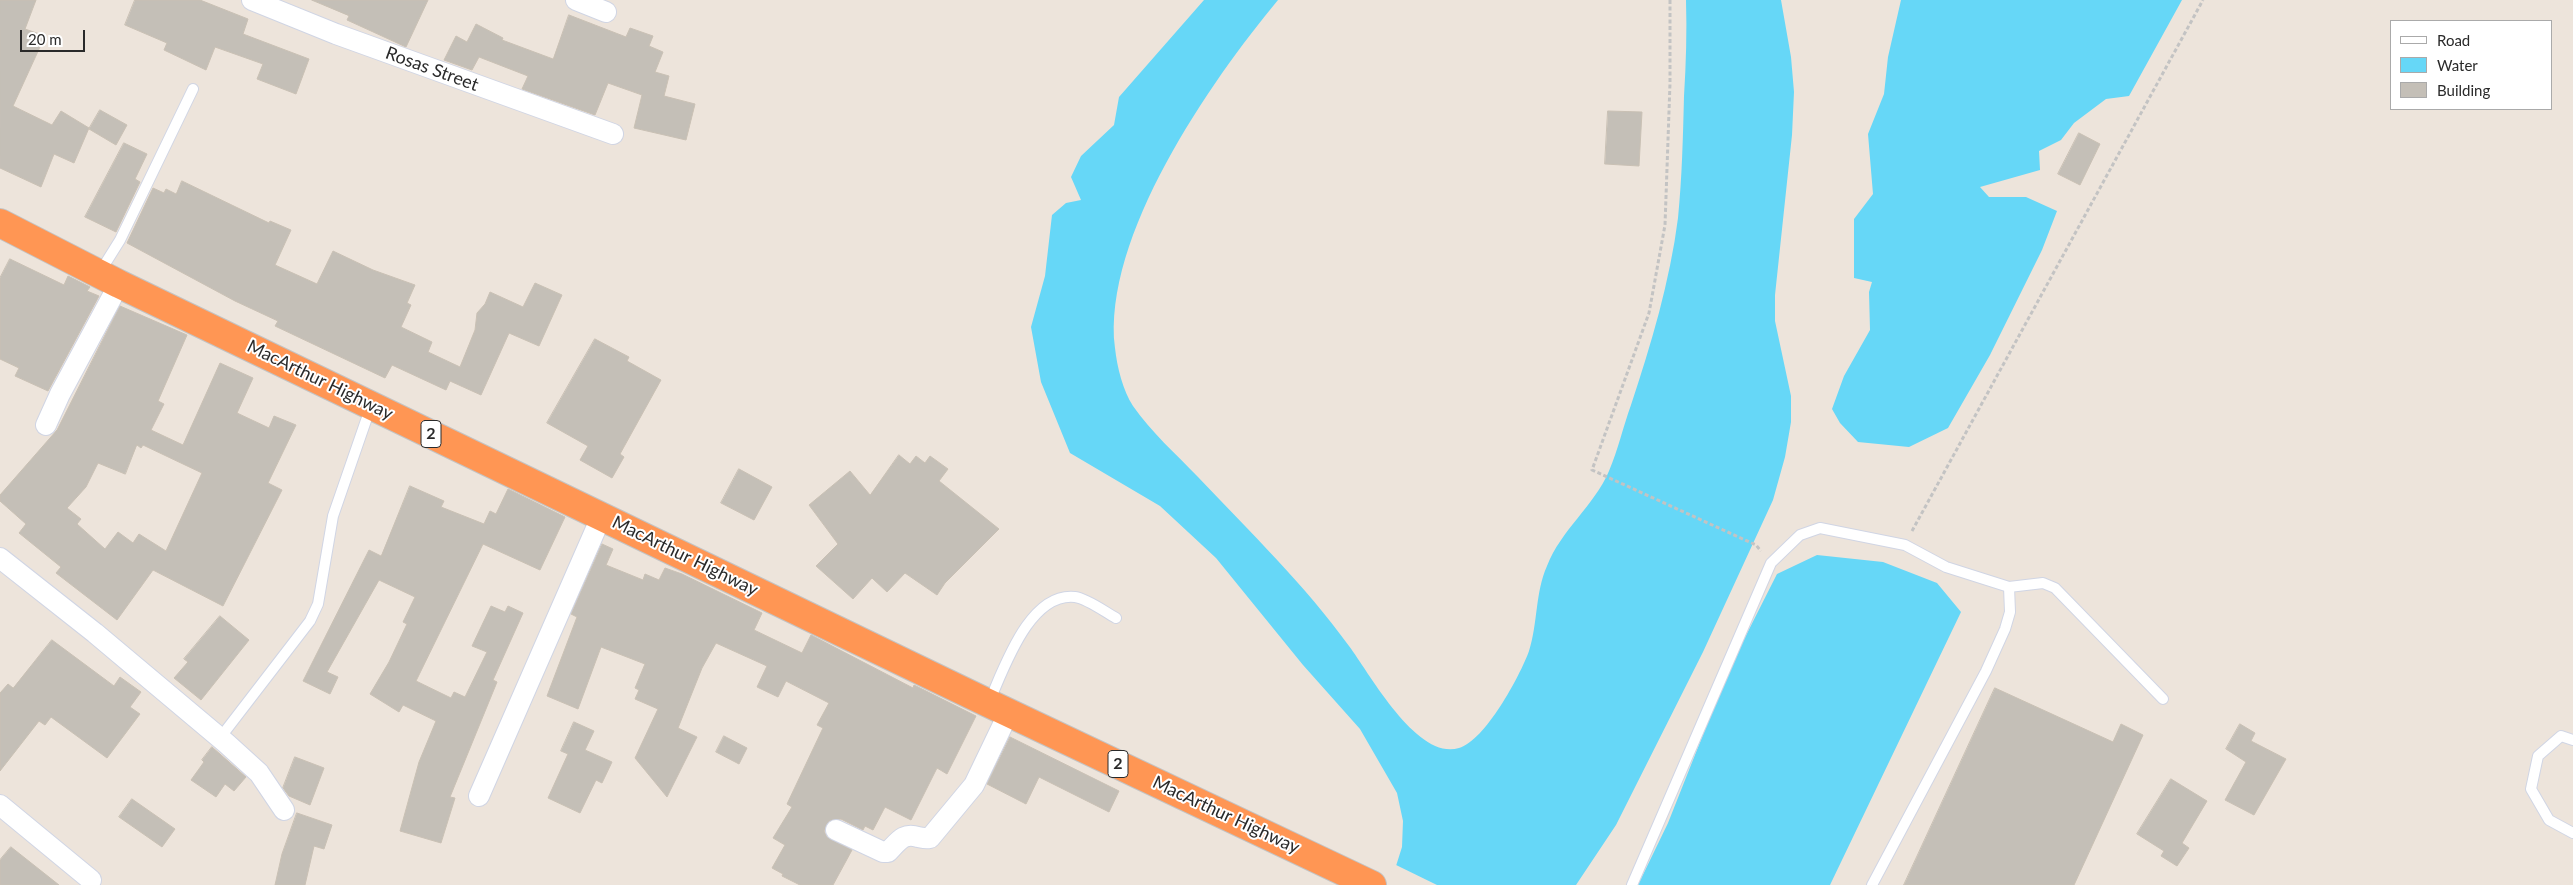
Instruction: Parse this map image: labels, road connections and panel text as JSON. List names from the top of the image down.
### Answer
{
  "streets": {
    "highway": ["MacArthur Highway", "2"],
    "street": ["Rosas Street"]
  },
  "legend": ["Road", "Water", "Building"],
  "scale_bar": "20 m"
}
